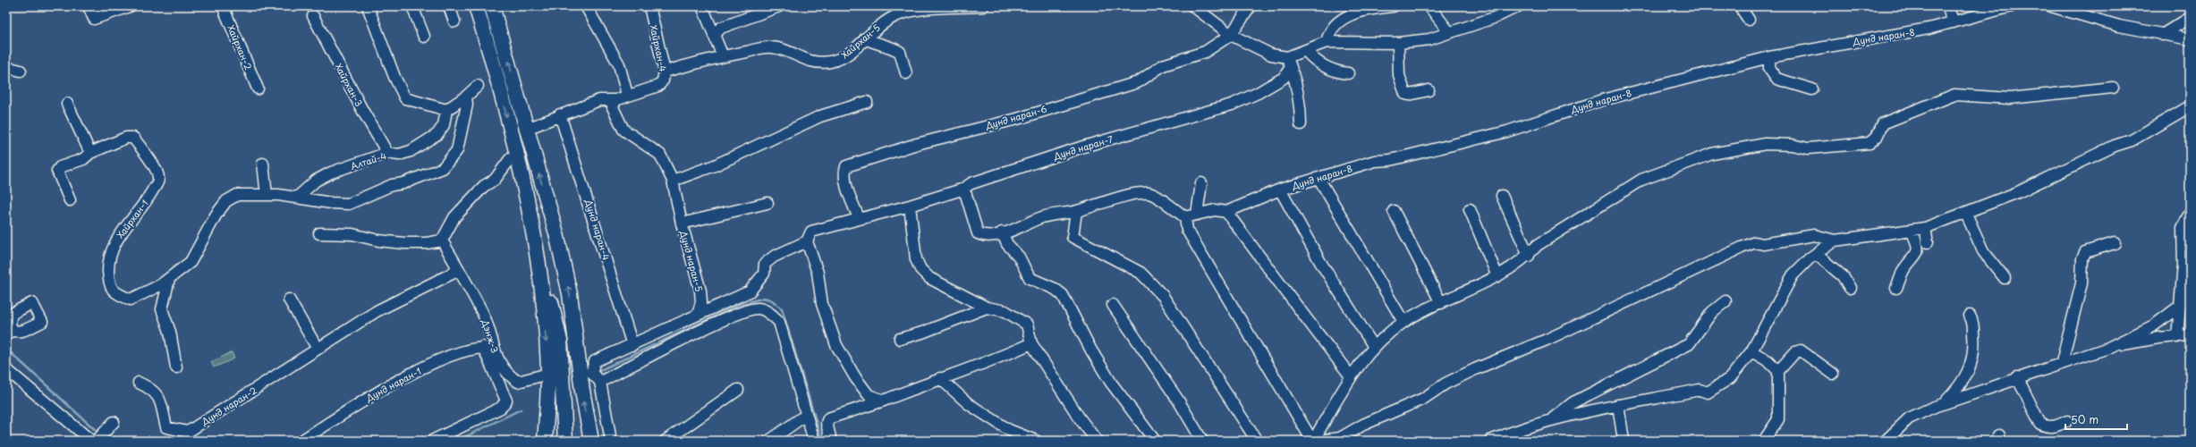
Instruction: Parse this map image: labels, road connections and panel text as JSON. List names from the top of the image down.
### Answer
{
  "streets": {
    "street": [
      "Дунд наран-8",
      "Хайрхан-5",
      "Хайрхан-2",
      "Хайрхан-4",
      "Хайрхан-3",
      "Дунд наран-6",
      "Дунд наран-7",
      "Алтай-4",
      "Хайрхан-1",
      "Дунд наран-4",
      "Дунд наран-5",
      "Дэнж-3",
      "Дунд наран-1",
      "Дунд наран-2"
    ]
  },
  "crossings": [
    ["Хайрхан-5", "Хайрхан-4"],
    ["Хайрхан-3", "Алтай-4"],
    ["Дунд наран-6", "Дунд наран-7"],
    ["Алтай-4", "Хайрхан-1"],
    ["Дэнж-3", "Дунд наран-1"],
    ["Дэнж-3", "Дунд наран-2"]
  ],
  "scale_bar": "50 m"
}
